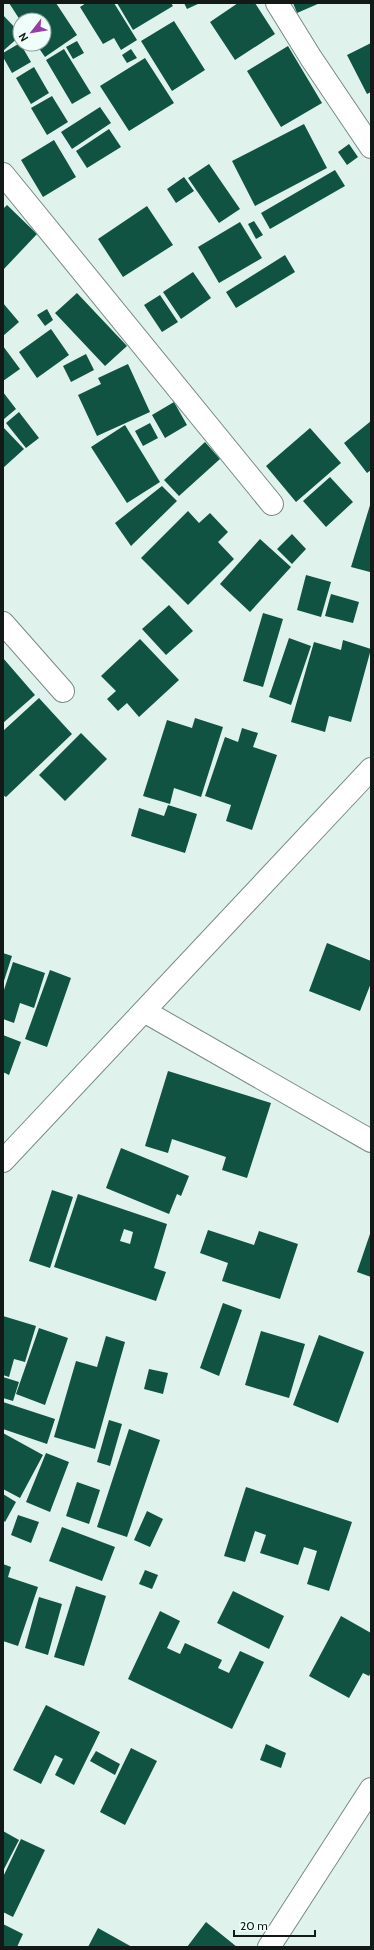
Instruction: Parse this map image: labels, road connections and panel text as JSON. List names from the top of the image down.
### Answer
{
  "scale_bar": "20 m",
  "north": "bottom left"
}
